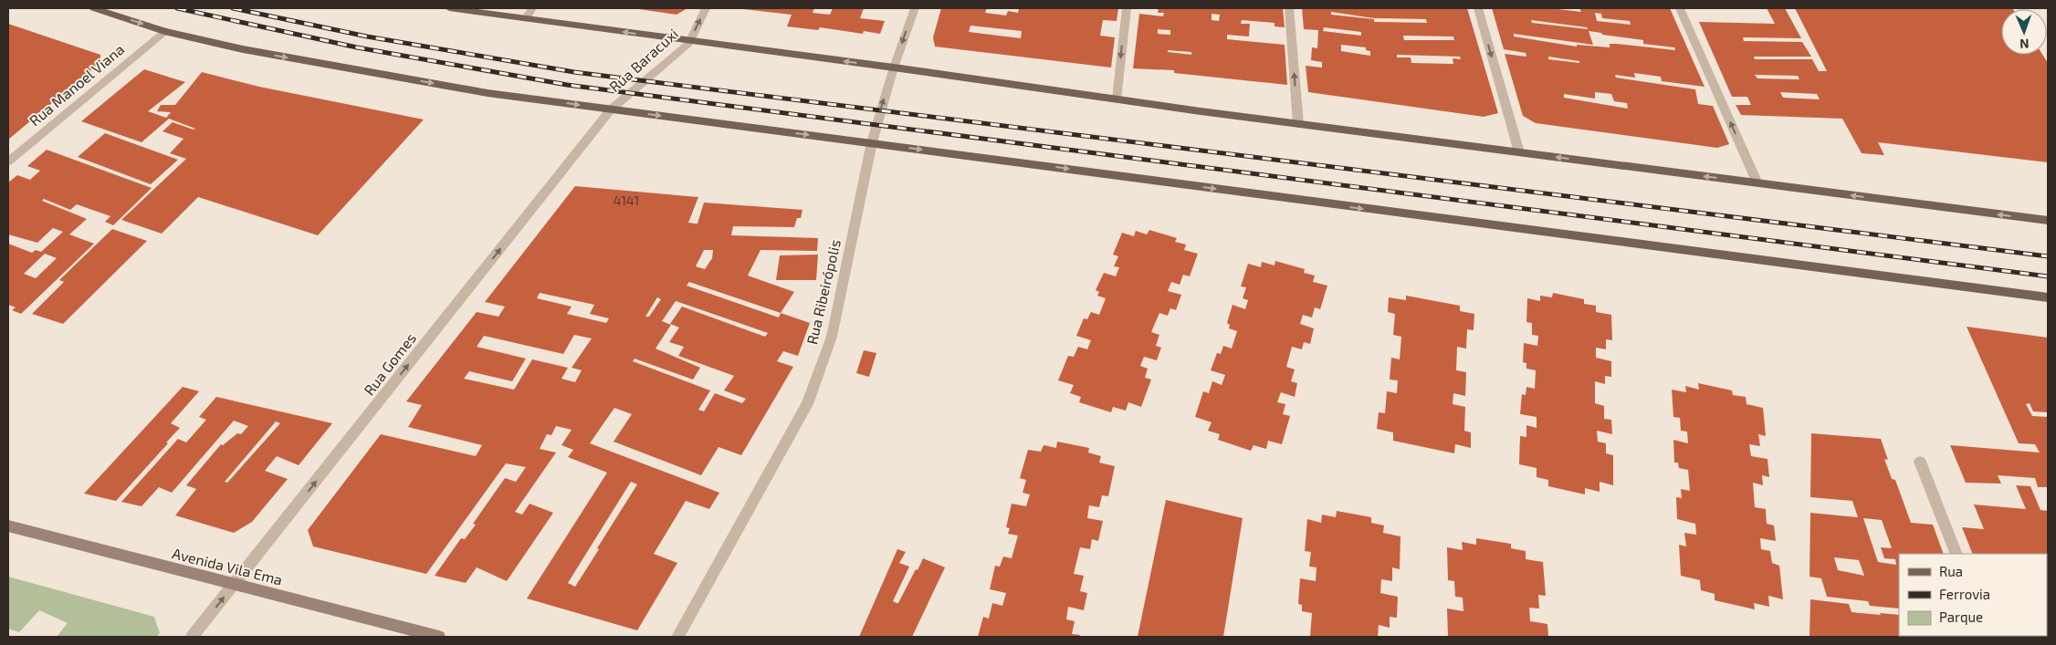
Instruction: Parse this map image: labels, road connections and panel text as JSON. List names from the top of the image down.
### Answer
{
  "streets": {
    "main road": ["Avenida Vila Ema"],
    "street": [
      "Rua Baracuxi",
      "Rua Manoel Viana",
      "Rua Ribeirópolis",
      "Rua Gomes"
    ]
  },
  "crossings": [
    ["Rua Baracuxi", "Rua Gomes"],
    ["Rua Gomes", "Avenida Vila Ema"]
  ],
  "one_way": ["Rua Gomes"],
  "house_numbers": ["4141"],
  "legend": ["Rua", "Ferrovia", "Parque"],
  "north": "bottom"
}
